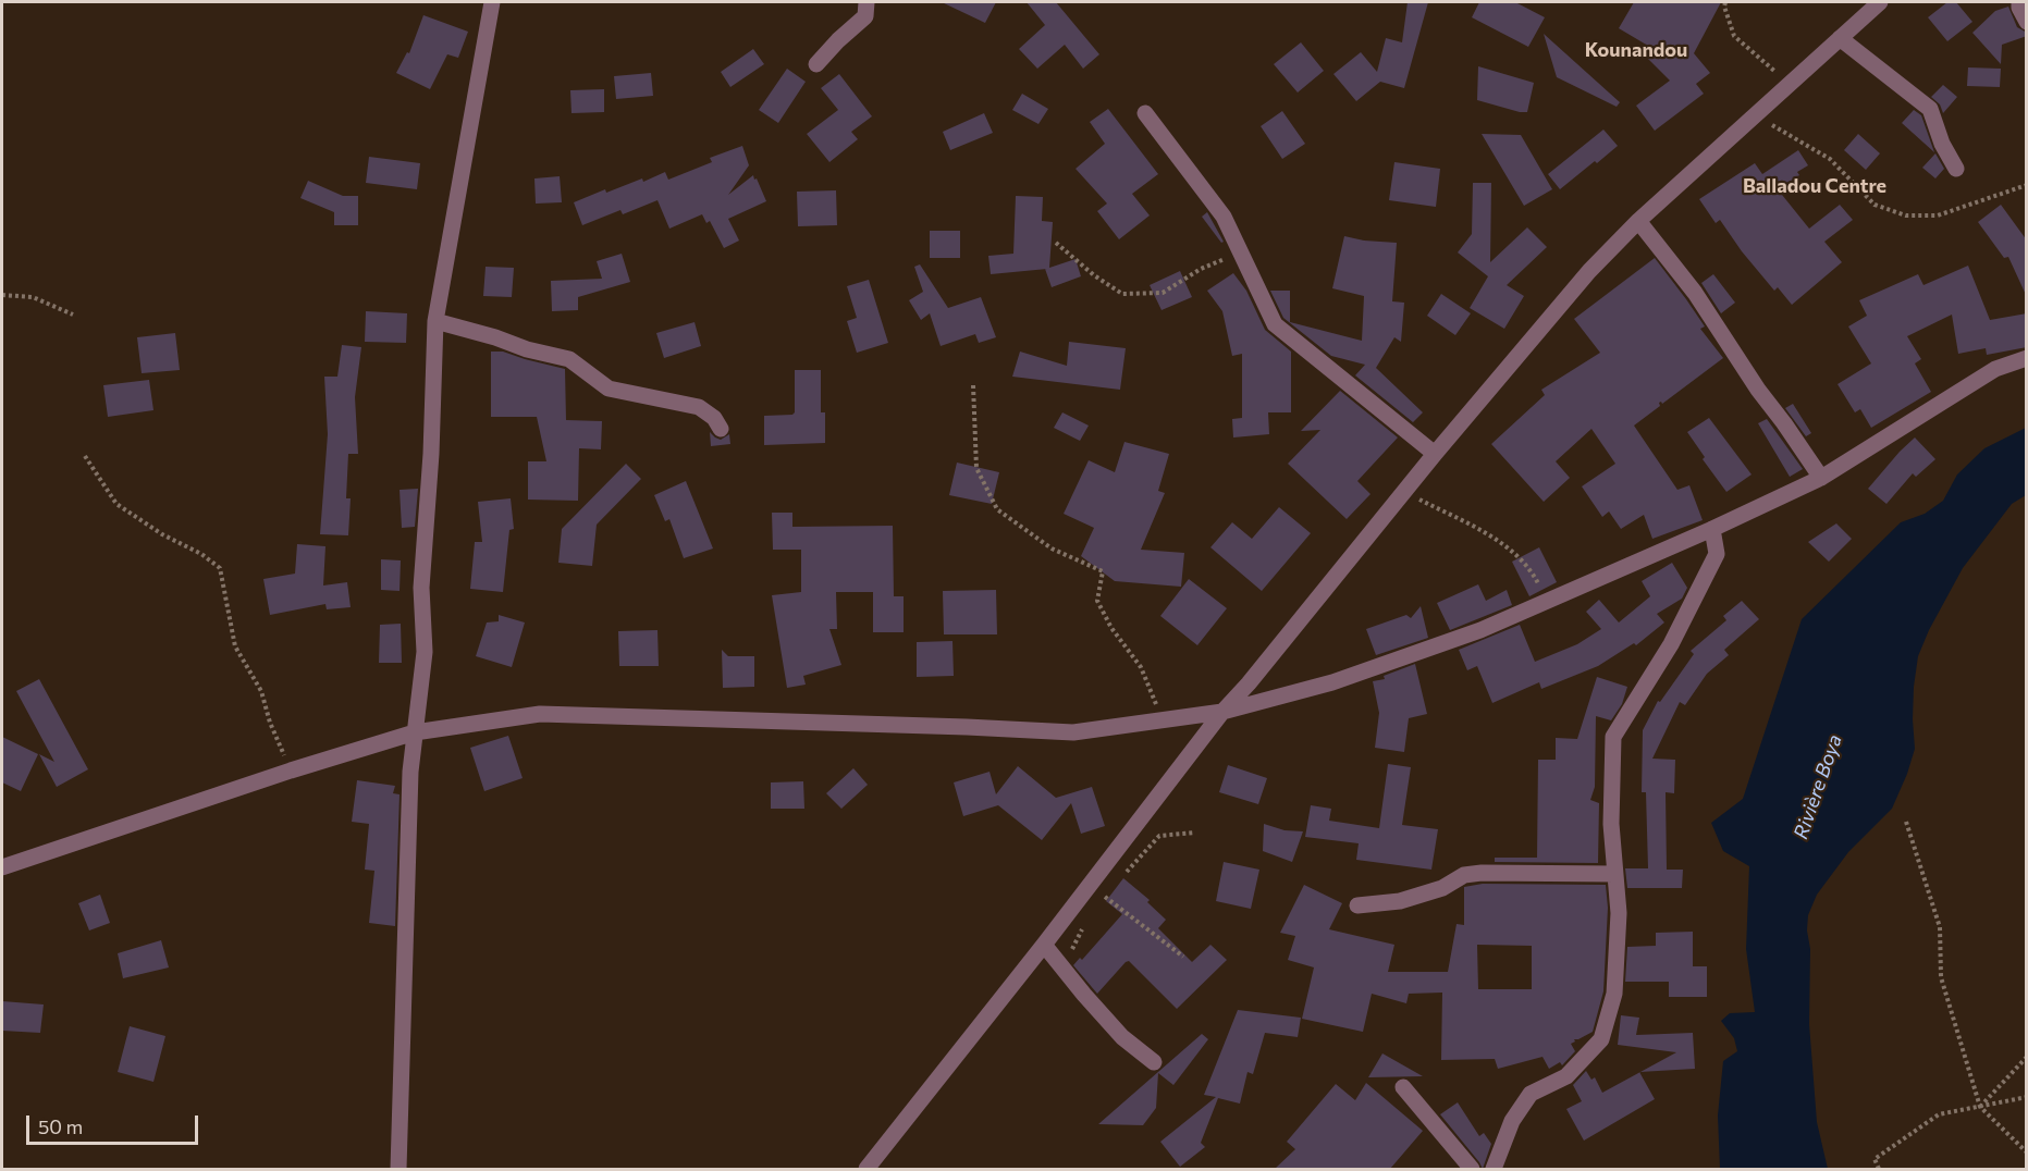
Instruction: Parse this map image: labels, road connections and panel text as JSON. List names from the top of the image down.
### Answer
{
  "districts": ["Kounandou", "Balladou Centre"],
  "water": ["Rivière Boya"],
  "scale_bar": "50 m"
}
